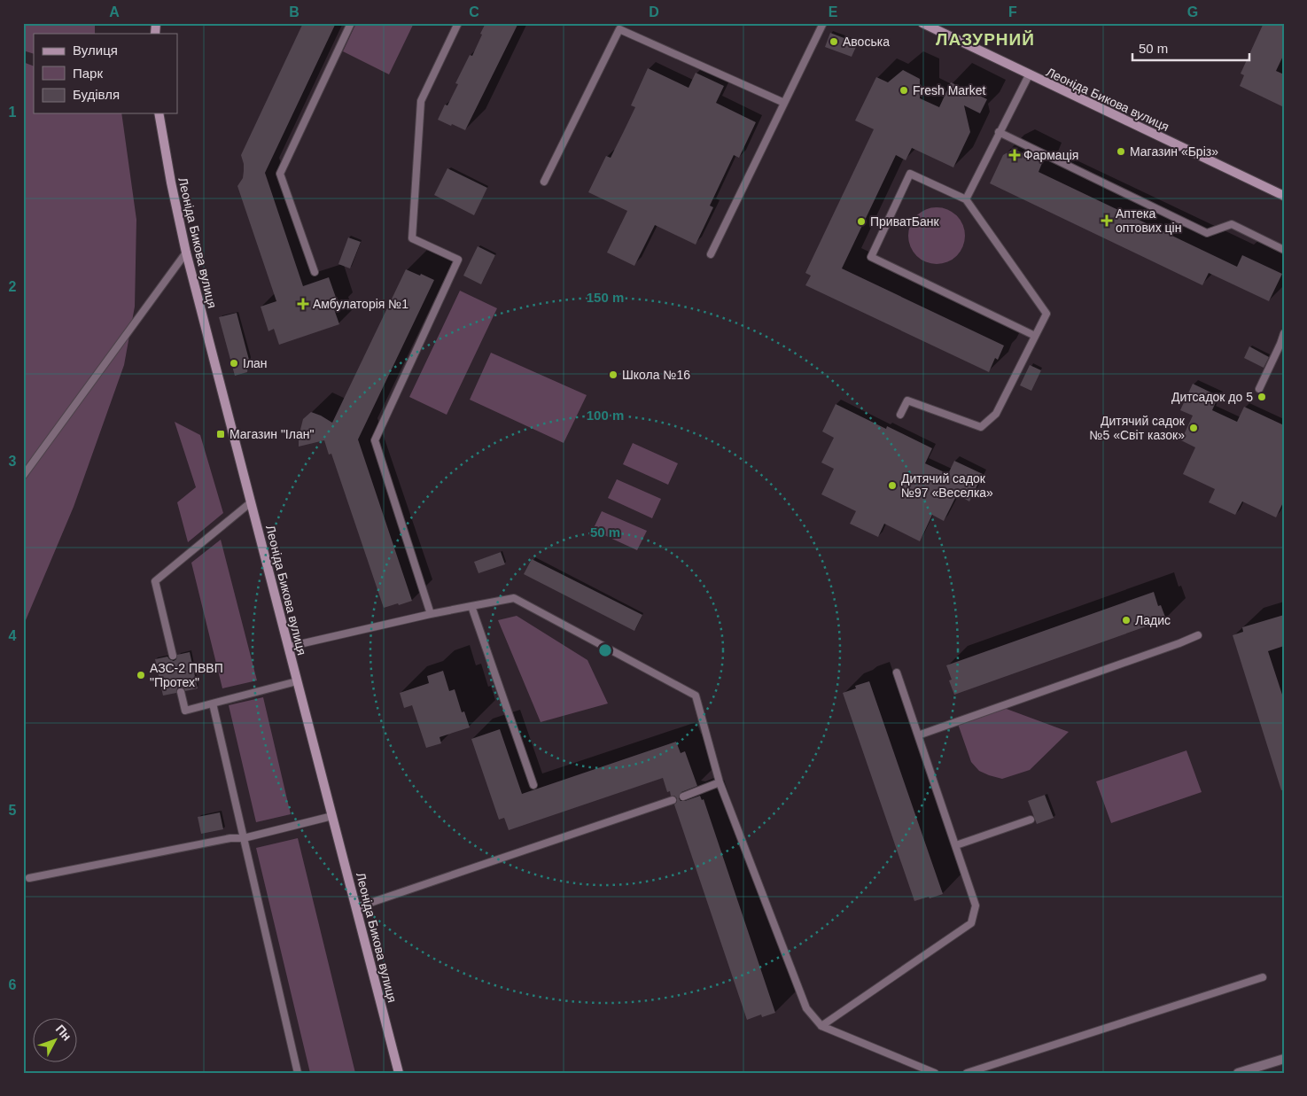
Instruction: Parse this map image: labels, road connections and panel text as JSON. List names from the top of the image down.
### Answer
{
  "streets": {
    "street": ["Леоніда Бикова вулиця"]
  },
  "districts": ["ЛАЗУРНИЙ"],
  "places": {
    "other": [
      "Авоська",
      "Fresh Market",
      "Магазин «Бріз»",
      "ПриватБанк",
      "Ілан",
      "Школа №16",
      "Дитсадок до 5",
      "Дитячий садок №5 «Світ казок»",
      "Дитячий садок №97 «Веселка»",
      "Ладис",
      "АЗС-2 ПВВП \"Протех\""
    ],
    "health": ["Фармація", "Аптека оптових цін", "Амбулаторія №1"],
    "transit": ["Магазин \"Ілан\""]
  },
  "legend": ["Вулиця", "Парк", "Будівля"],
  "scale_bar": "50 m",
  "north": "top right",
  "grid": {
    "columns": [
      "A",
      "B",
      "C",
      "D",
      "E",
      "F",
      "G"
    ],
    "rows": [
      "1",
      "2",
      "3",
      "4",
      "5",
      "6"
    ]
  },
  "rings": ["150 m", "100 m", "50 m"]
}
